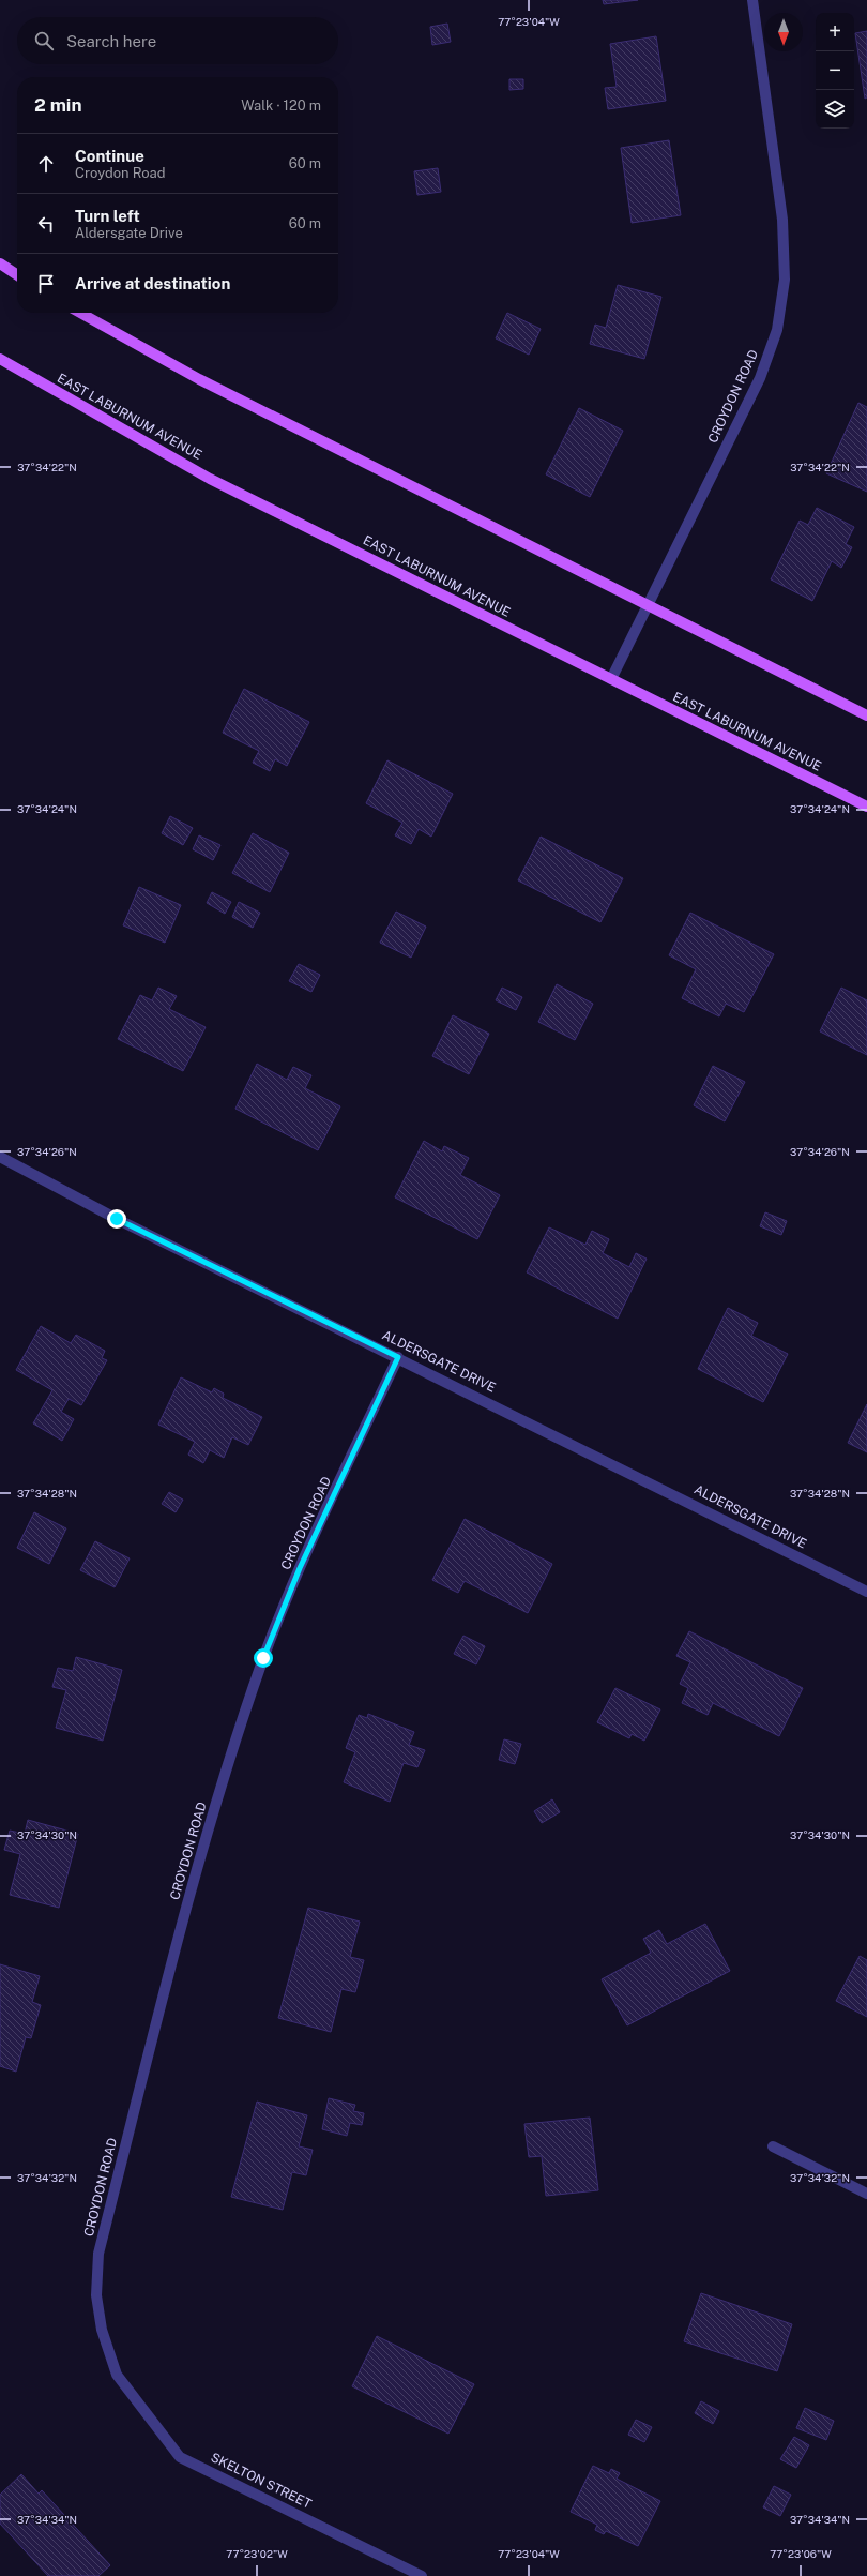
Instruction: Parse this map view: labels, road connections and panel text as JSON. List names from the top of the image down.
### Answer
{
  "streets": {
    "main road": ["EAST LABURNUM AVENUE"],
    "street": ["CROYDON ROAD", "ALDERSGATE DRIVE", "SKELTON STREET"]
  },
  "crossings": [
    ["CROYDON ROAD", "EAST LABURNUM AVENUE"],
    ["CROYDON ROAD", "ALDERSGATE DRIVE"],
    ["CROYDON ROAD", "SKELTON STREET"]
  ],
  "north": "bottom",
  "page": {
    "map_buttons": ["+", "−"],
    "search": "Search here",
    "heading": ["2 min", "Walk · 120 m"],
    "list": [
      ["Continue", "Croydon Road", "60 m"],
      ["Turn left", "Aldersgate Drive", "60 m"],
      "Arrive at destination"
    ]
  },
  "coordinates": [
    "77°23'04\"W",
    "37°34'22\"N",
    "37°34'24\"N",
    "37°34'26\"N",
    "37°34'28\"N",
    "37°34'30\"N",
    "37°34'32\"N",
    "37°34'34\"N",
    "77°23'02\"W",
    "77°23'06\"W"
  ]
}
